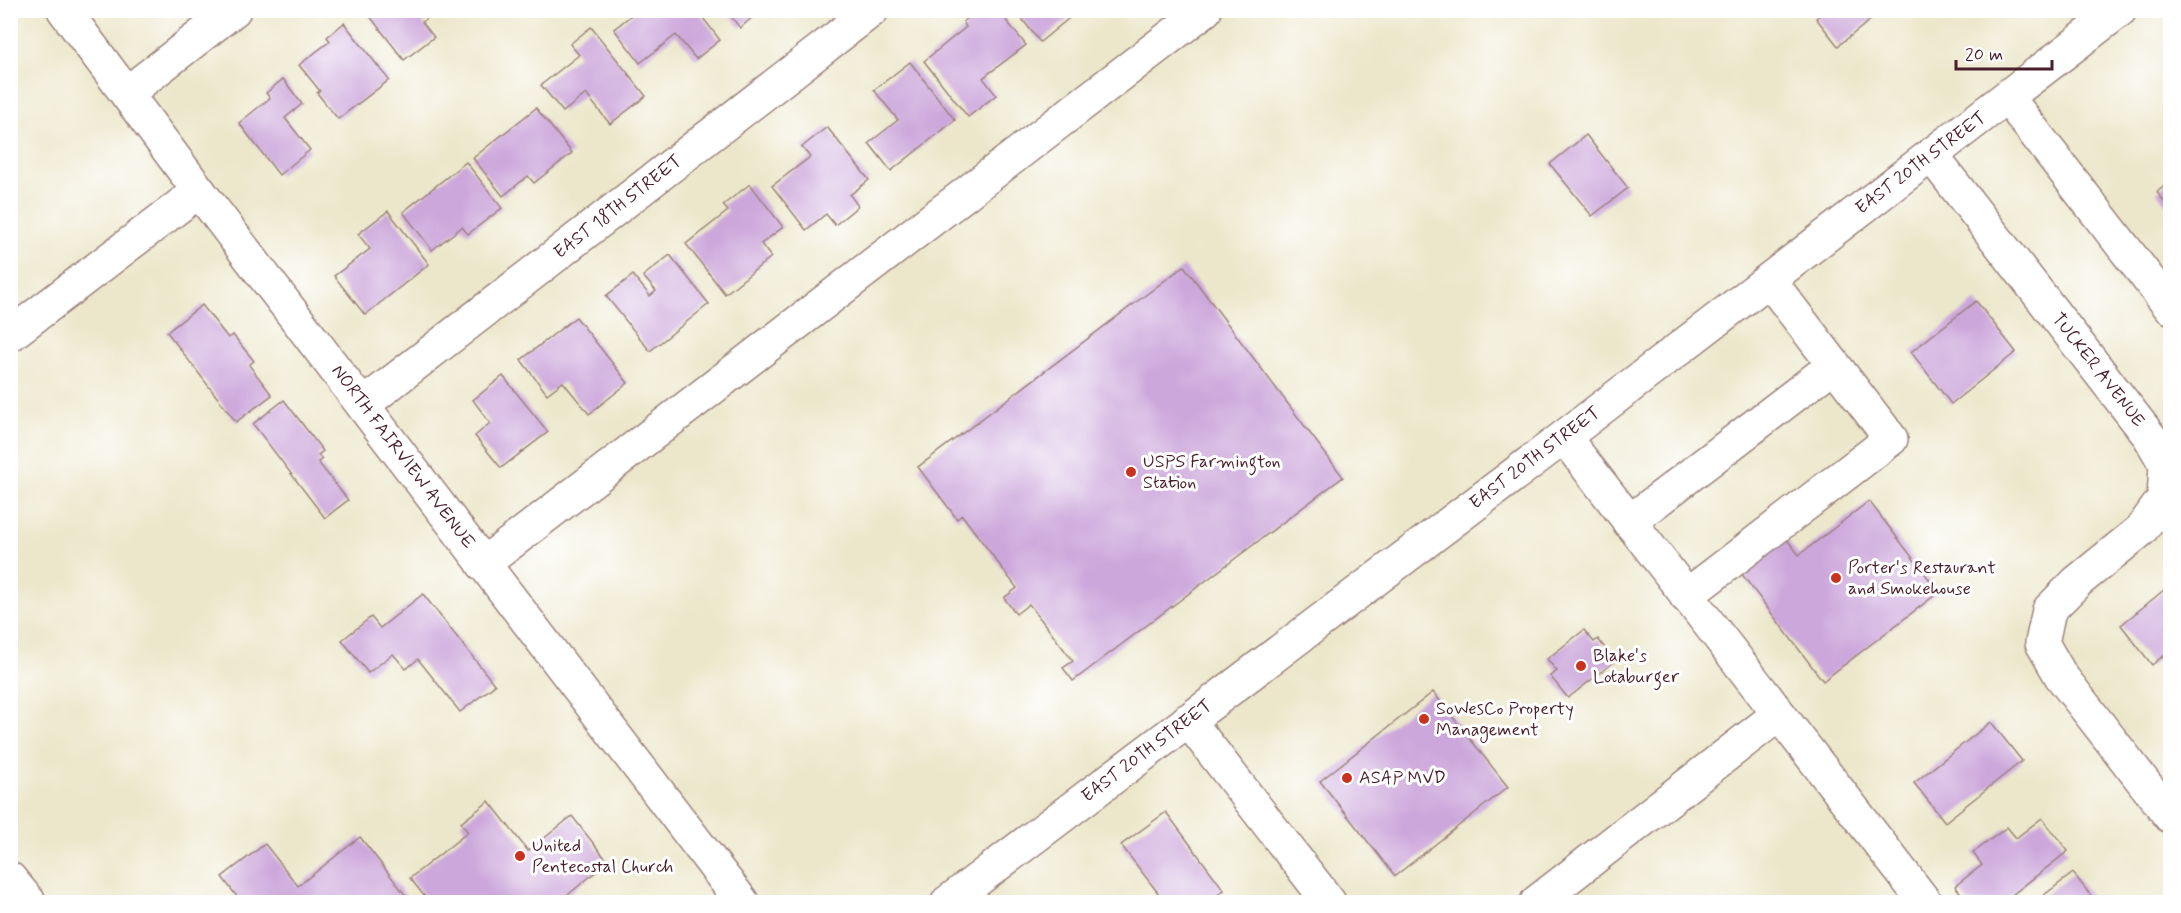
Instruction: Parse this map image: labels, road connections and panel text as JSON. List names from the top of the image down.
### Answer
{
  "streets": {
    "street": [
      "EAST 20TH STREET",
      "EAST 18TH STREET",
      "TUCKER AVENUE",
      "NORTH FAIRVIEW AVENUE"
    ]
  },
  "crossings": [
    ["EAST 20TH STREET", "TUCKER AVENUE"],
    ["EAST 18TH STREET", "NORTH FAIRVIEW AVENUE"]
  ],
  "places": [
    "USPS Farmington Station",
    "Porter's Restaurant and Smokehouse",
    "Blake's Lotaburger",
    "SoWesCo Property Management",
    "ASAP MVD",
    "United Pentecostal Church"
  ],
  "scale_bar": "20 m"
}
